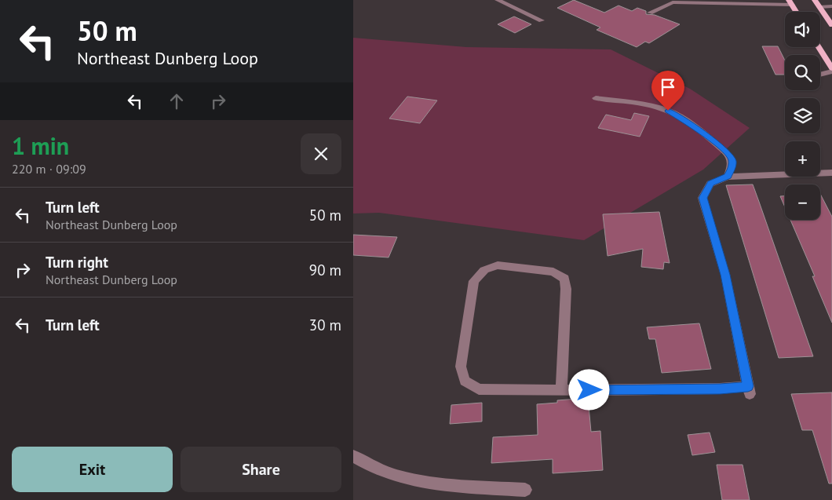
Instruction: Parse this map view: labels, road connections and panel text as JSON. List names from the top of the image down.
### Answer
{
  "page": {
    "turn": ["50 m", "Northeast Dunberg Loop"],
    "map_buttons": ["+", "−"],
    "heading": ["1 min", "220 m · 09:09"],
    "list": [
      {
        "name": "Turn left",
        "note": "Northeast Dunberg Loop",
        "value": "50 m"
      },
      {
        "name": "Turn right",
        "note": "Northeast Dunberg Loop",
        "value": "90 m"
      },
      {
        "name": "Turn left",
        "value": "30 m"
      }
    ],
    "buttons": ["Exit", "Share"]
  }
}
